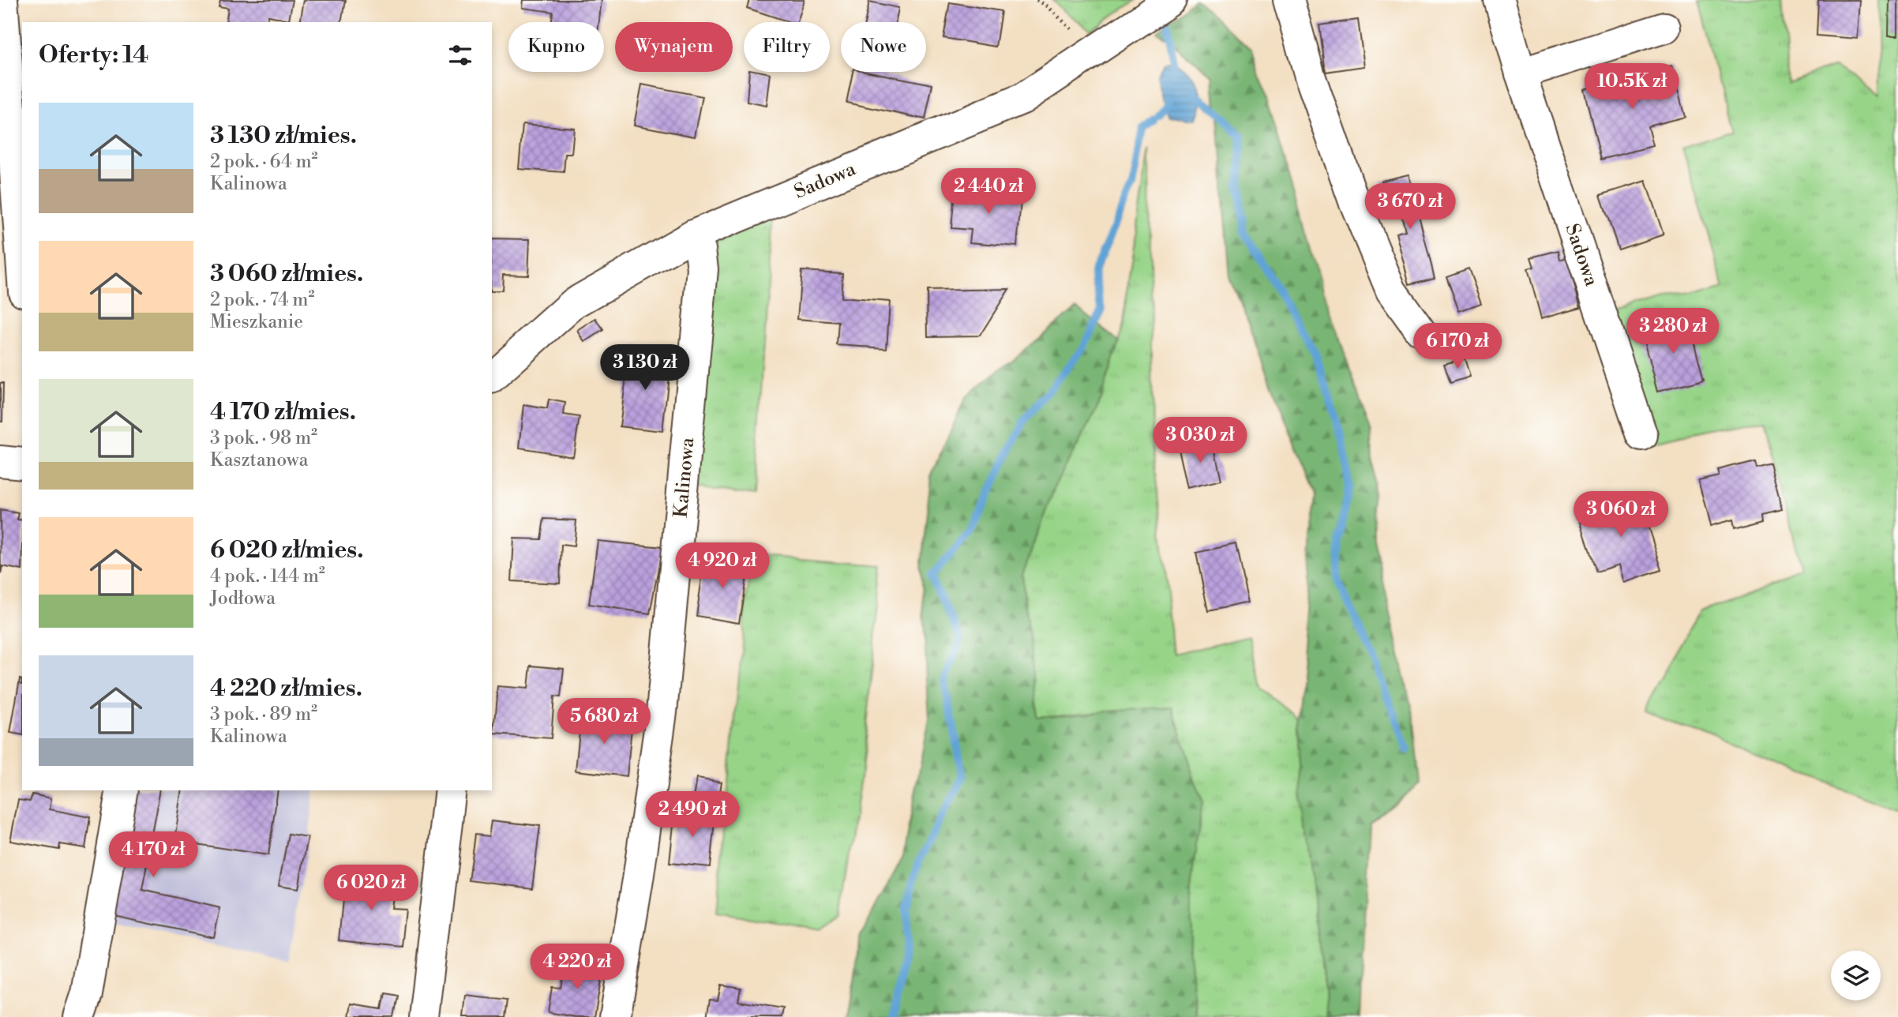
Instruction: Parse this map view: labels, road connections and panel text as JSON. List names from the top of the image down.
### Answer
{
  "streets": {
    "street": ["Sadowa", "Kalinowa"]
  },
  "crossings": [
    ["Sadowa", "Kalinowa"]
  ],
  "page": {
    "chip": [
      "Kupno",
      "Wynajem",
      "Filtry",
      "Nowe"
    ],
    "heading": "Oferty: 14",
    "price": [
      "10.5K zł",
      "2 440 zł",
      "3 670 zł",
      "3 280 zł",
      "6 170 zł",
      "3 130 zł",
      "3 030 zł",
      "3 060 zł",
      "4 920 zł",
      "5 680 zł",
      "2 490 zł",
      "4 170 zł",
      "6 020 zł",
      "4 220 zł"
    ],
    "list": [
      {
        "name": "3 130 zł/mies.",
        "note": "2 pok. · 64 m² · Kalinowa"
      },
      {
        "name": "3 060 zł/mies.",
        "note": "2 pok. · 74 m² · Mieszkanie"
      },
      {
        "name": "4 170 zł/mies.",
        "note": "3 pok. · 98 m² · Kasztanowa"
      },
      {
        "name": "6 020 zł/mies.",
        "note": "4 pok. · 144 m² · Jodłowa"
      },
      {
        "name": "4 220 zł/mies.",
        "note": "3 pok. · 89 m² · Kalinowa"
      }
    ]
  }
}
